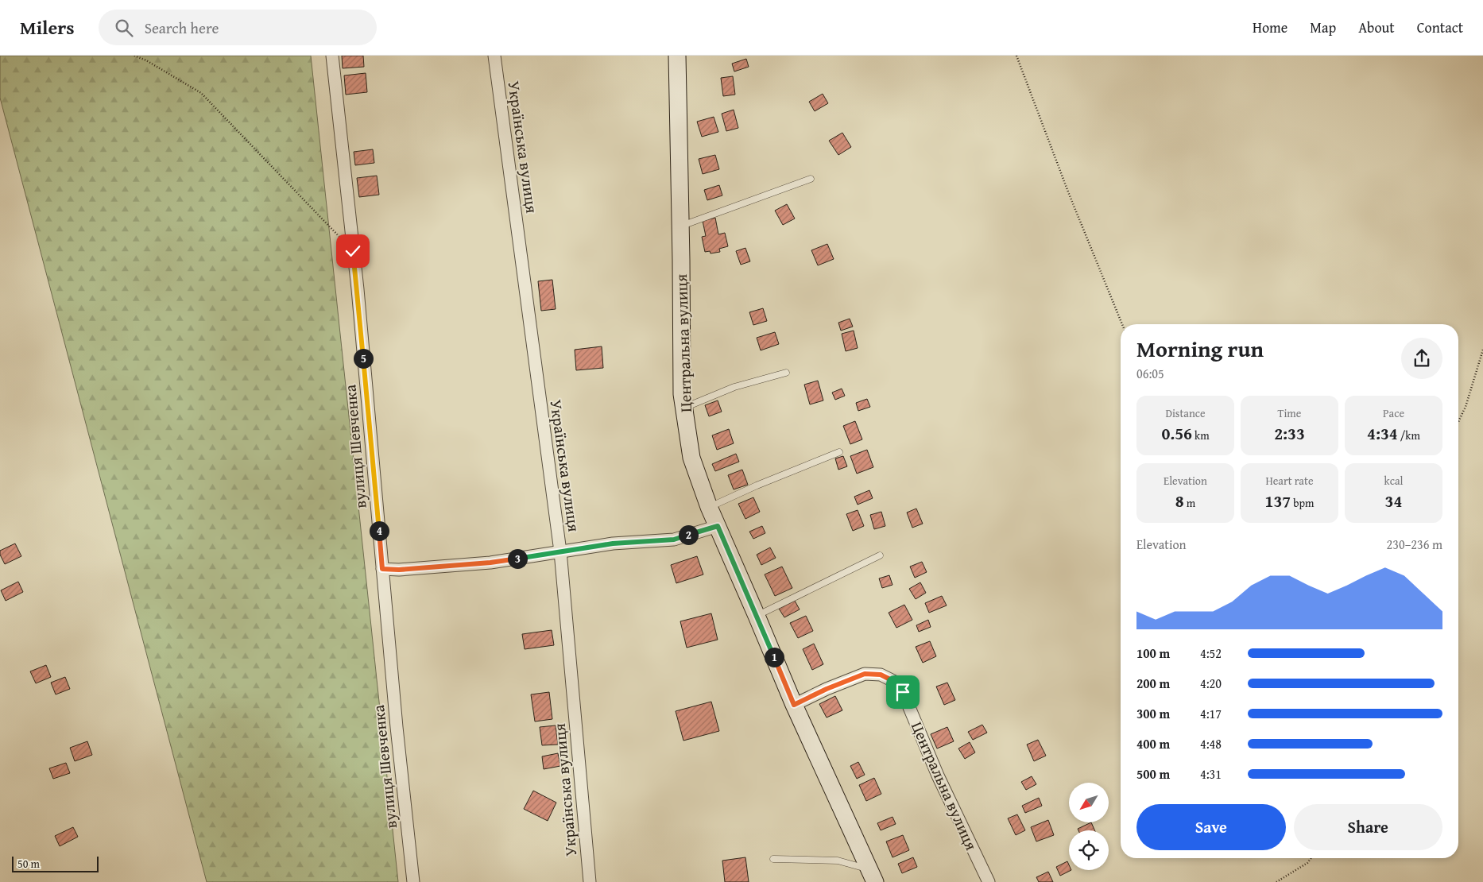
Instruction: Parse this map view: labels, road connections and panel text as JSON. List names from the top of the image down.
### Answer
{
  "streets": {
    "street": ["Українська вулиця", "Центральна вулиця", "вулиця Шевченка"]
  },
  "scale_bar": "50 m",
  "north": "bottom left",
  "page": {
    "header": "Milers",
    "search": "Search here",
    "nav": [
      "Home",
      "Map",
      "About",
      "Contact"
    ],
    "heading": ["Morning run", "06:05"],
    "pins": [
      "5",
      "4",
      "2",
      "3",
      "1"
    ],
    "stats": [
      ["Distance", "0.56 km"],
      ["Time", "2:33"],
      ["Pace", "4:34 /km"],
      ["Elevation", "8 m"],
      ["Heart rate", "137 bpm"],
      ["kcal", "34"]
    ],
    "chart": ["Elevation", "230–236 m"],
    "list": [
      {
        "name": "100 m",
        "note": "4:52"
      },
      {
        "name": "200 m",
        "note": "4:20"
      },
      {
        "name": "300 m",
        "note": "4:17"
      },
      {
        "name": "400 m",
        "note": "4:48"
      },
      {
        "name": "500 m",
        "note": "4:31"
      }
    ],
    "buttons": ["Save", "Share"],
    "scale": "50 m"
  }
}
